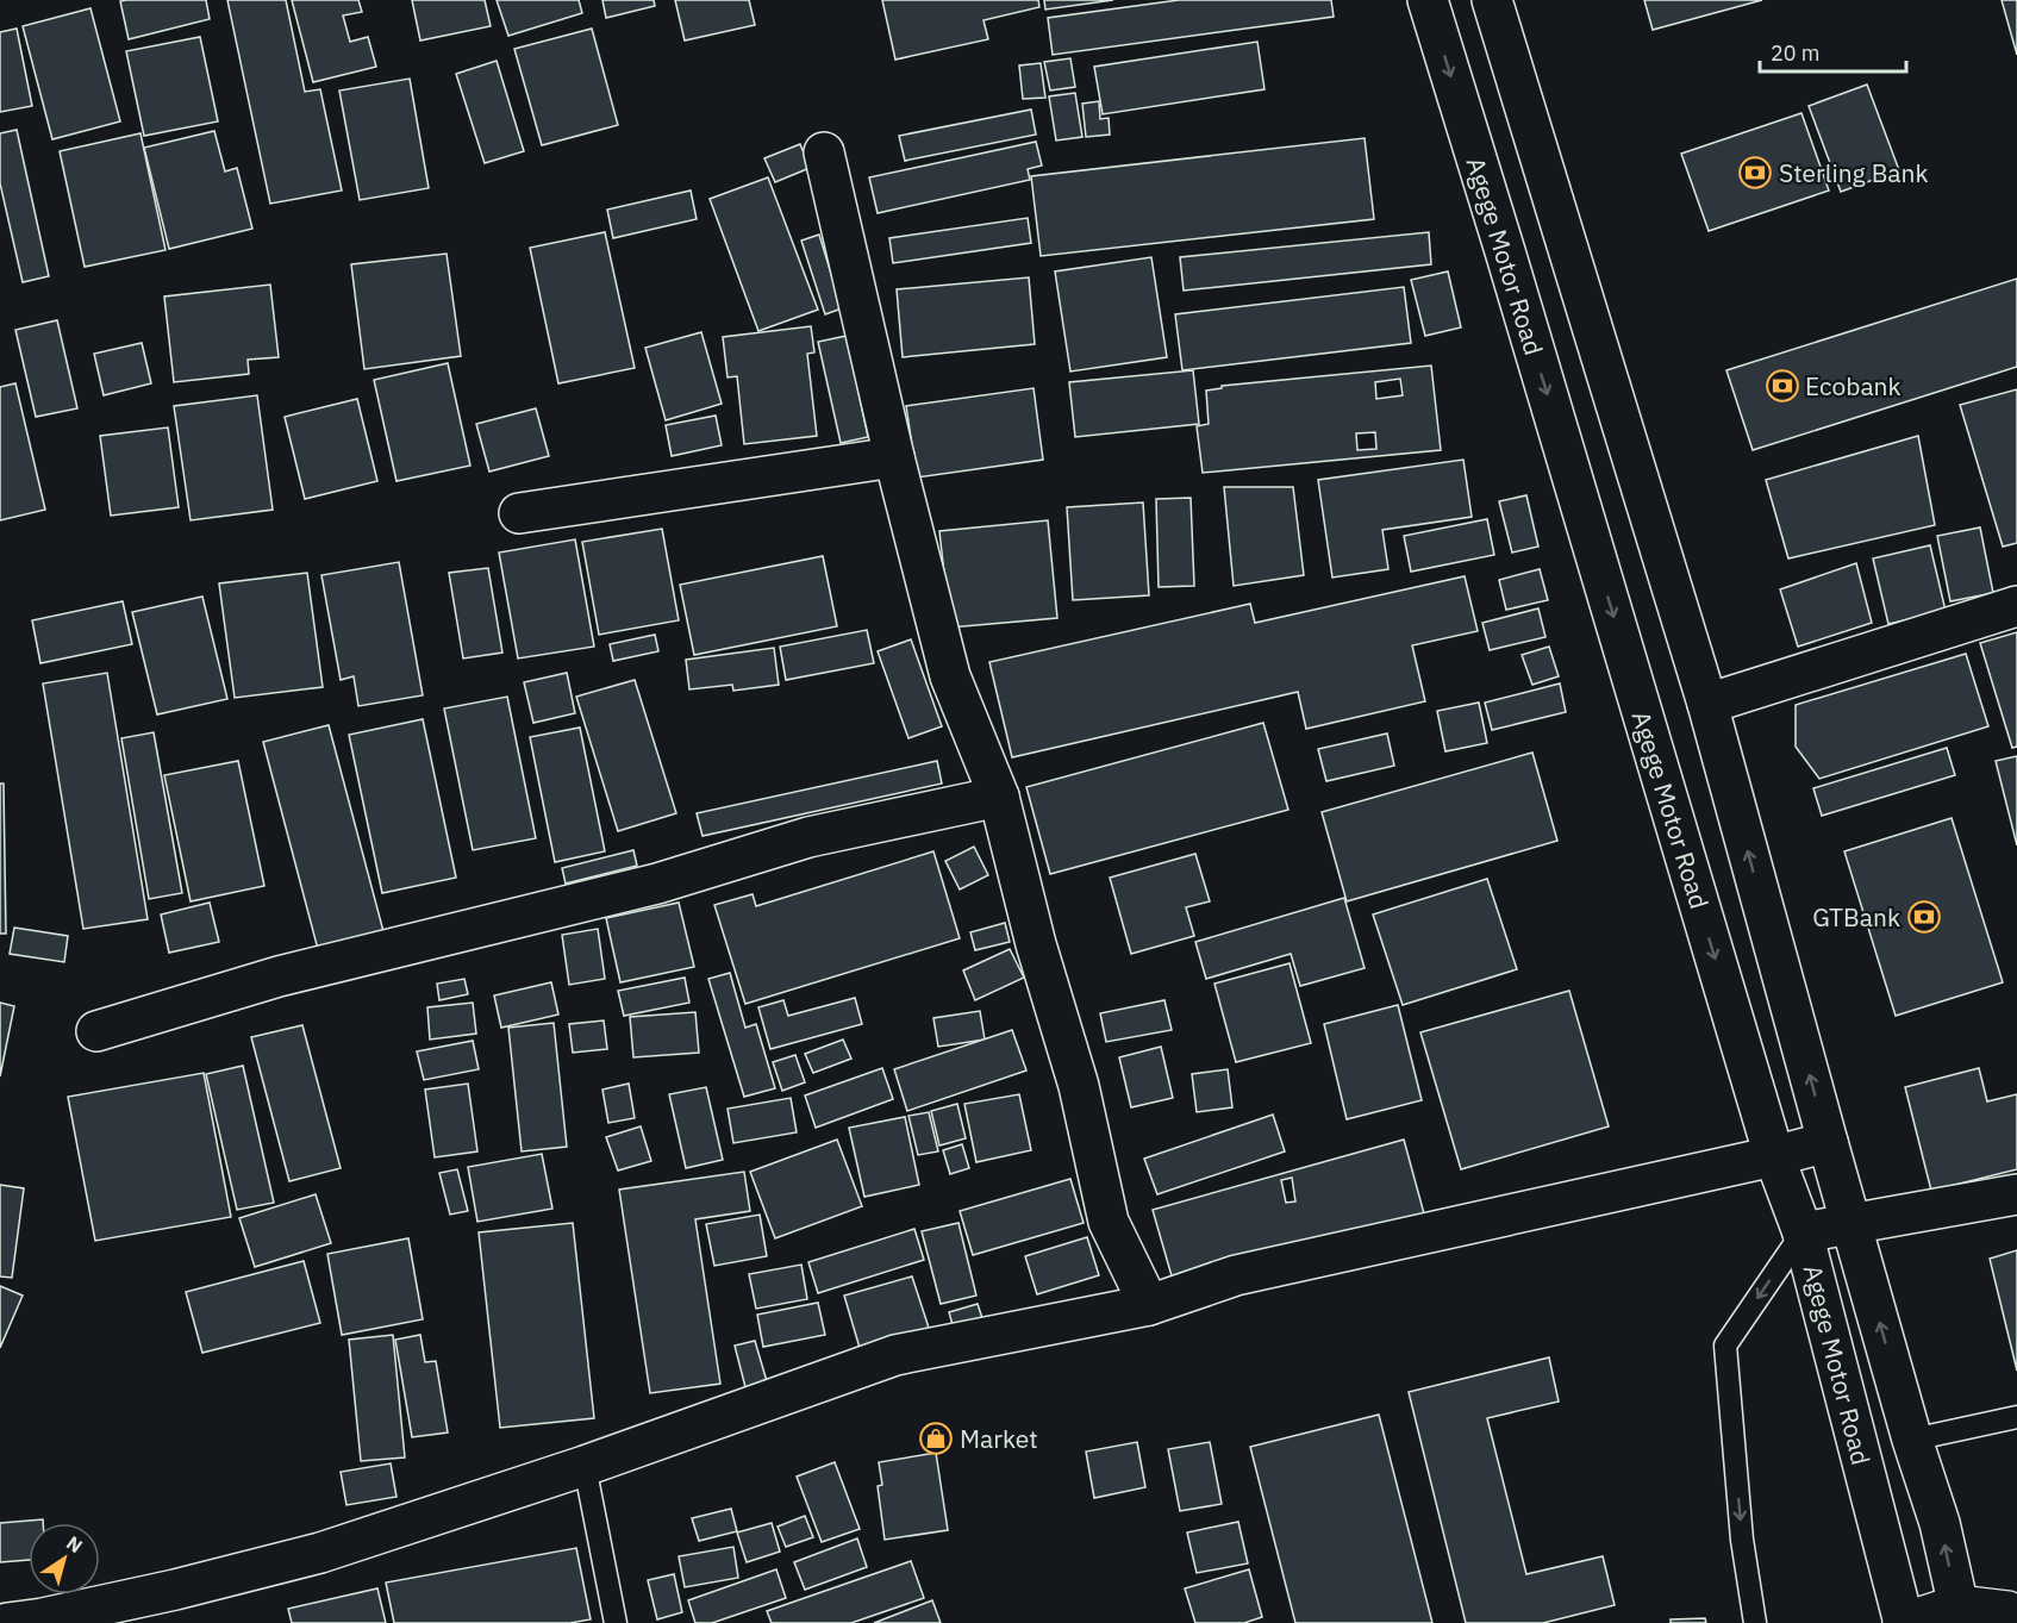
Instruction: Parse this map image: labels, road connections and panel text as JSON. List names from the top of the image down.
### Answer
{
  "streets": {
    "main road": ["Agege Motor Road"]
  },
  "places": {
    "bank": ["Sterling Bank", "Ecobank", "GTBank"],
    "shop": ["Market"]
  },
  "scale_bar": "20 m",
  "north": "top right"
}
